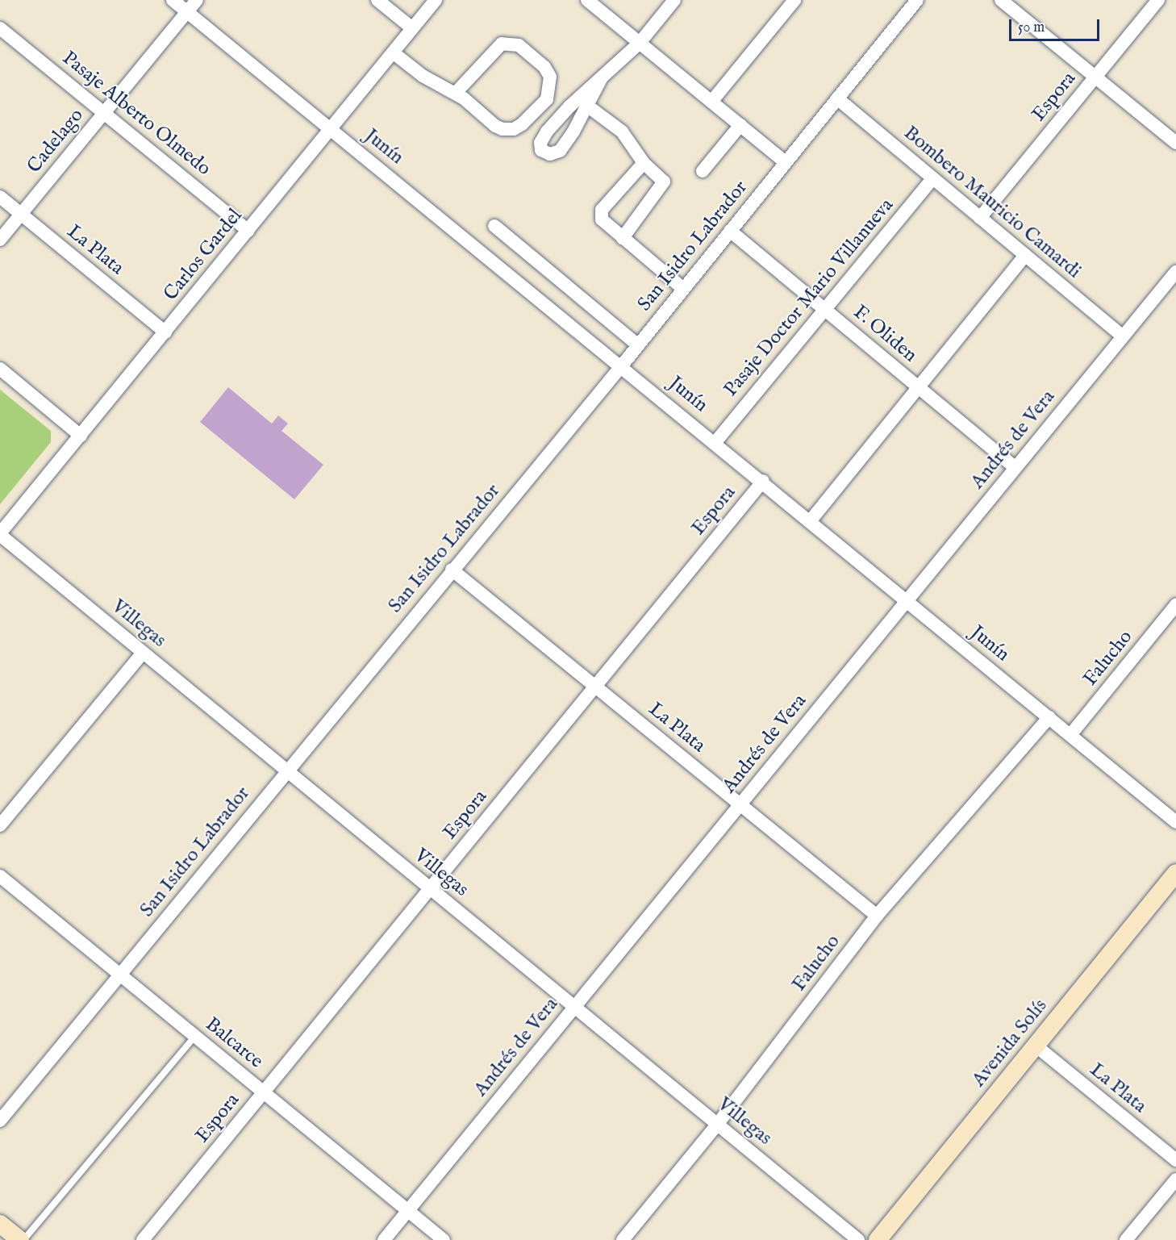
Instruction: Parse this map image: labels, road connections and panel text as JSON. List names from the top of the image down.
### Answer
{
  "streets": {
    "street": [
      "Espora",
      "Pasaje Alberto Olmedo",
      "Cadelago",
      "Junín",
      "Bombero Mauricio Camardi",
      "San Isidro Labrador",
      "La Plata",
      "Carlos Gardel",
      "Pasaje Doctor Mario Villanueva",
      "F. Oliden",
      "Andrés de Vera",
      "Villegas",
      "Falucho",
      "Balcarce",
      "Avenida Solís"
    ]
  },
  "crossings": [
    ["Espora", "Junín"],
    ["Espora", "Bombero Mauricio Camardi"],
    ["Espora", "La Plata"],
    ["Espora", "Villegas"],
    ["Espora", "Balcarce"],
    ["Pasaje Alberto Olmedo", "Cadelago"],
    ["Pasaje Alberto Olmedo", "Carlos Gardel"],
    ["Cadelago", "Junín"],
    ["Cadelago", "La Plata"],
    ["Junín", "San Isidro Labrador"],
    ["Junín", "Carlos Gardel"],
    ["Junín", "Pasaje Doctor Mario Villanueva"],
    ["Junín", "Andrés de Vera"],
    ["Junín", "Falucho"],
    ["Bombero Mauricio Camardi", "San Isidro Labrador"],
    ["Bombero Mauricio Camardi", "Pasaje Doctor Mario Villanueva"],
    ["Bombero Mauricio Camardi", "Andrés de Vera"],
    ["San Isidro Labrador", "La Plata"],
    ["San Isidro Labrador", "F. Oliden"],
    ["San Isidro Labrador", "Villegas"],
    ["San Isidro Labrador", "Balcarce"],
    ["La Plata", "Carlos Gardel"],
    ["La Plata", "Andrés de Vera"],
    ["La Plata", "Falucho"],
    ["La Plata", "Avenida Solís"],
    ["Carlos Gardel", "Villegas"],
    ["Pasaje Doctor Mario Villanueva", "F. Oliden"],
    ["F. Oliden", "Andrés de Vera"],
    ["Andrés de Vera", "Villegas"],
    ["Andrés de Vera", "Balcarce"],
    ["Villegas", "Falucho"]
  ],
  "scale_bar": "50 m"
}
